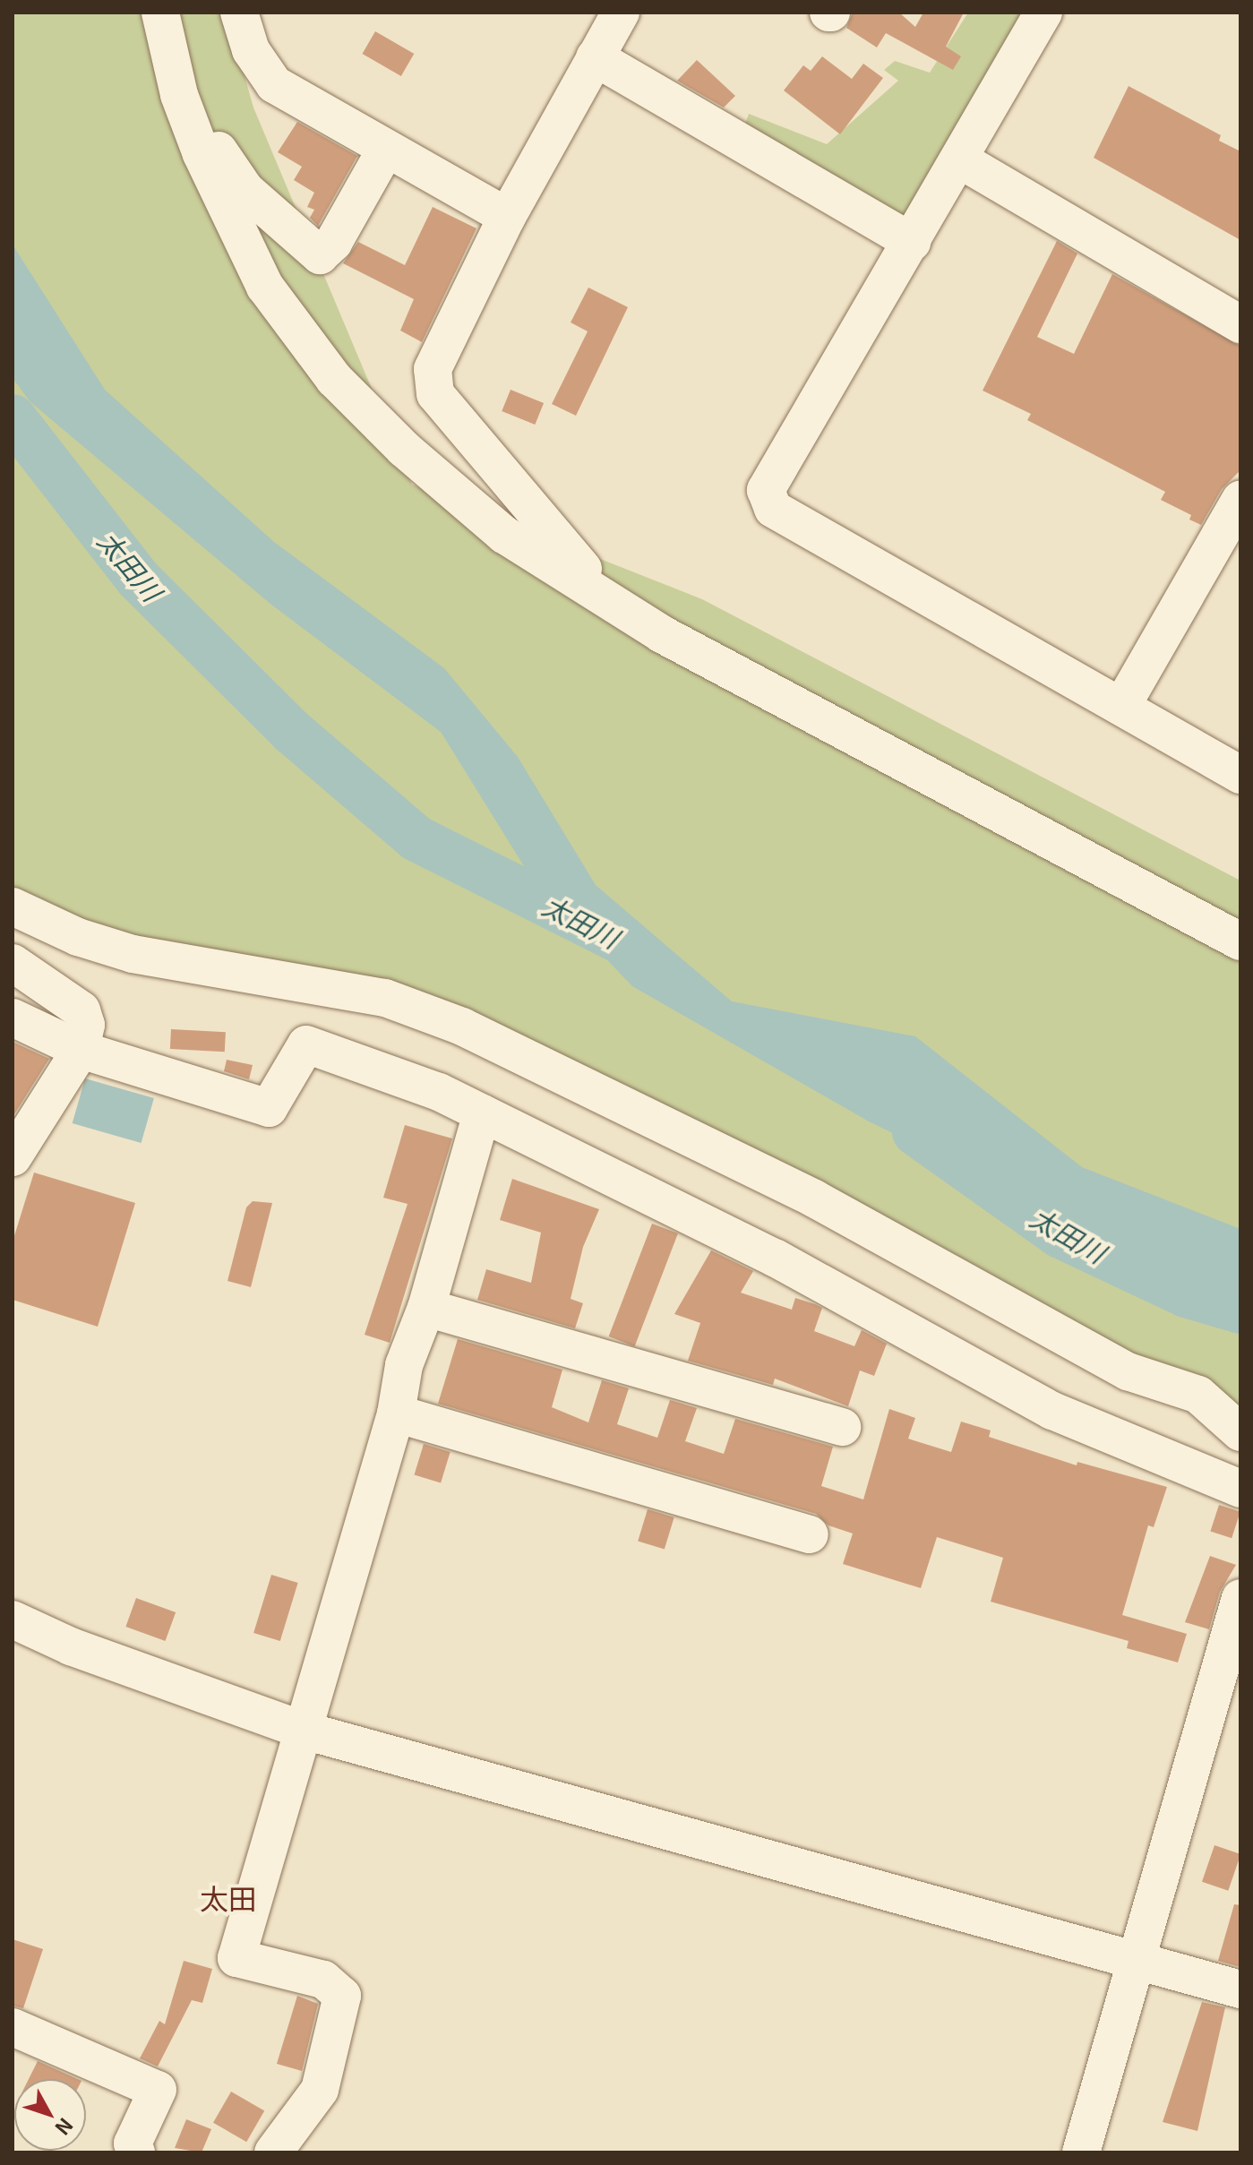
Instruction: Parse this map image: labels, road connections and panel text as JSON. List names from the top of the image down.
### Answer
{
  "districts": ["太田"],
  "water": ["太田川"],
  "north": "bottom right"
}
